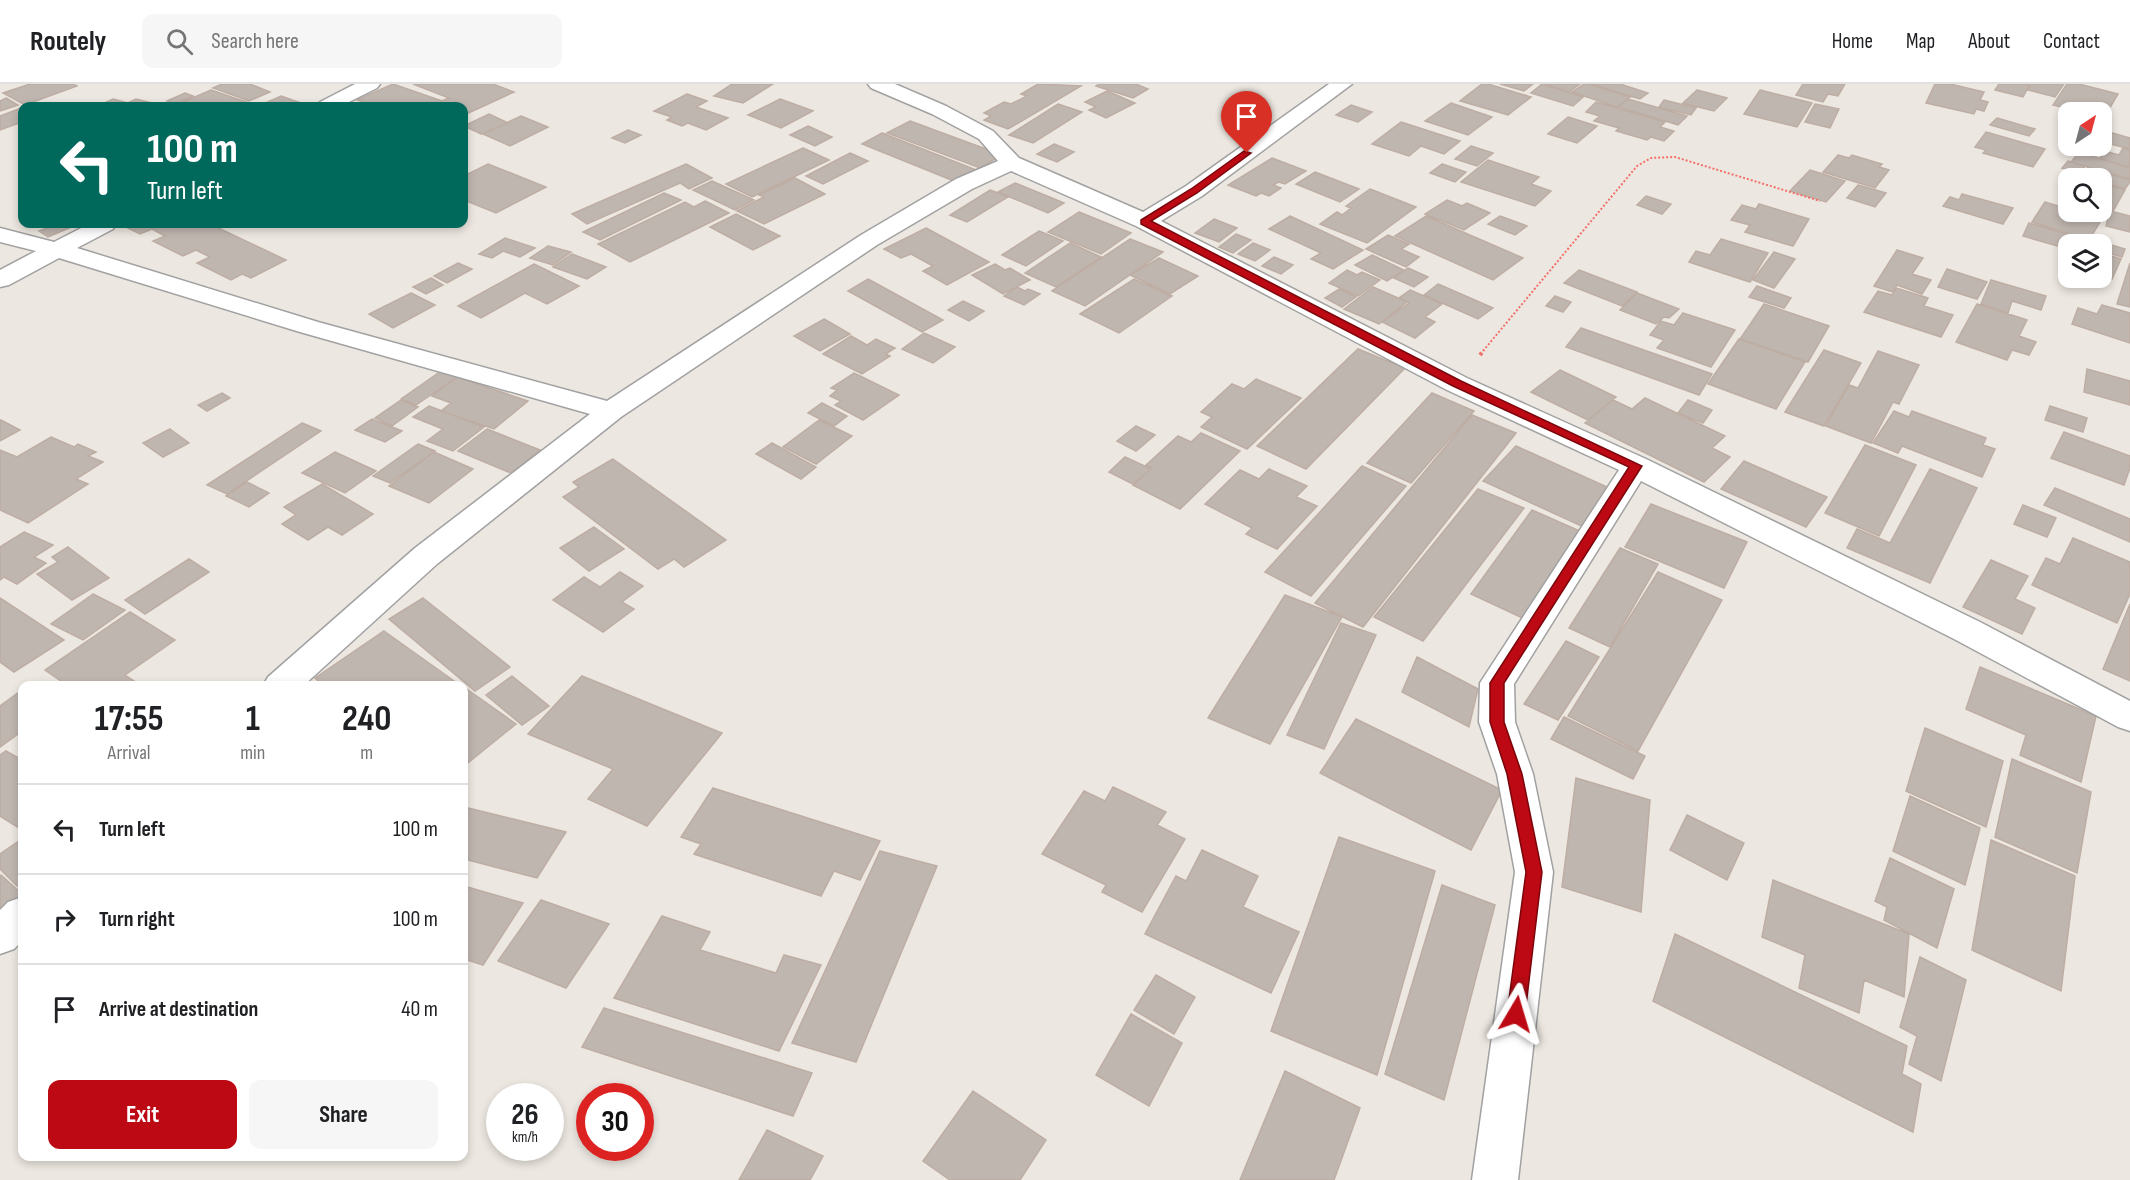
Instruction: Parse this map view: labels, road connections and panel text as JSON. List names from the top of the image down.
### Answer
{
  "north": "top right",
  "page": {
    "header": "Routely",
    "search": "Search here",
    "nav": [
      "Home",
      "Map",
      "About",
      "Contact"
    ],
    "turn": ["100 m", "Turn left"],
    "eta": [
      "17:55",
      "Arrival",
      "1",
      "min",
      "240",
      "m"
    ],
    "list": [
      {
        "name": "Turn left",
        "value": "100 m"
      },
      {
        "name": "Turn right",
        "value": "100 m"
      },
      {
        "name": "Arrive at destination",
        "value": "40 m"
      }
    ],
    "buttons": ["Exit", "Share"],
    "speed": "26 km/h",
    "limit": "30"
  }
}
